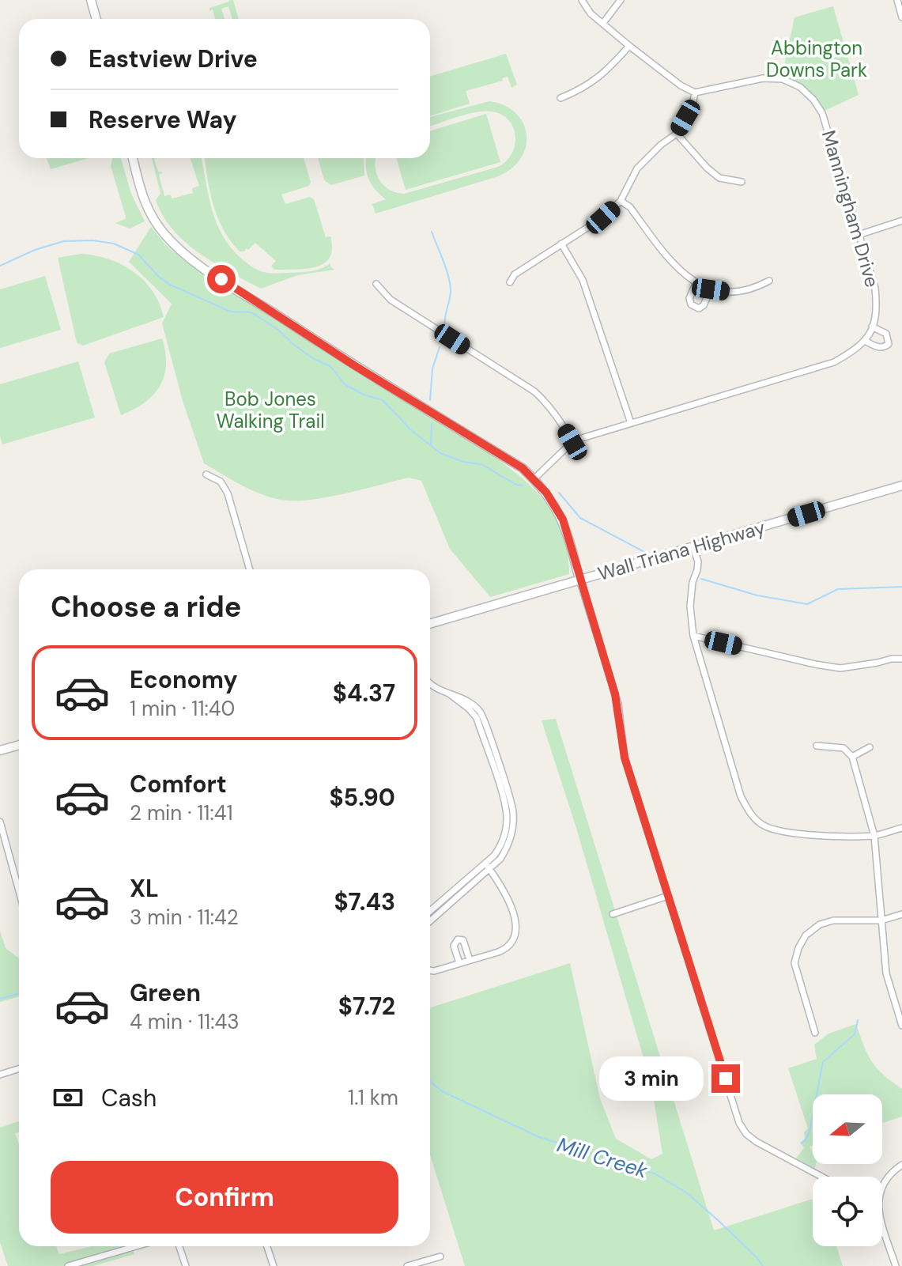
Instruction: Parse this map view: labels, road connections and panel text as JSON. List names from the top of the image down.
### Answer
{
  "streets": {
    "street": ["Manningham Drive", "Wall Triana Highway"]
  },
  "water": ["Mill Creek"],
  "parks": ["Abbington Downs Park", "Bob Jones Walking Trail"],
  "north": "left",
  "page": {
    "banner": ["Eastview Drive", "Reserve Way"],
    "heading": "Choose a ride",
    "list": [
      {
        "name": "Economy",
        "note": "1 min · 11:40",
        "value": "$4.37"
      },
      {
        "name": "Comfort",
        "note": "2 min · 11:41",
        "value": "$5.90"
      },
      {
        "name": "XL",
        "note": "3 min · 11:42",
        "value": "$7.43"
      },
      {
        "name": "Green",
        "note": "4 min · 11:43",
        "value": "$7.72"
      }
    ],
    "bubble": "3 min",
    "pay": ["Cash", "1.1 km"],
    "buttons": "Confirm"
  }
}
